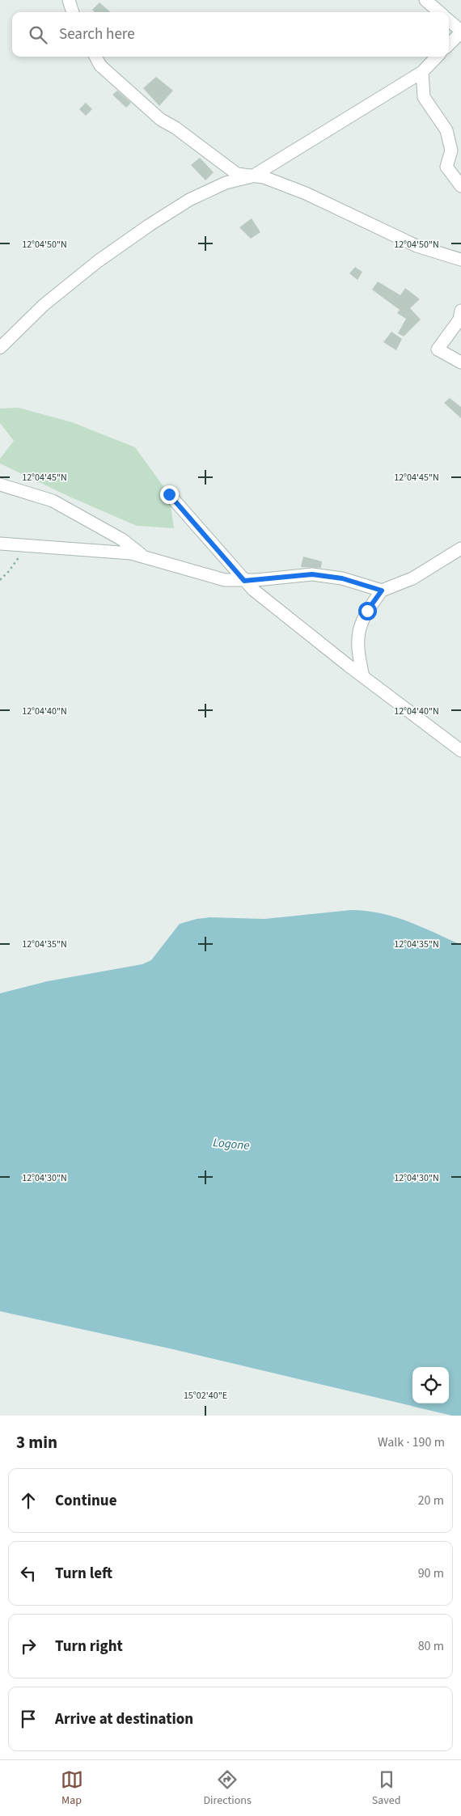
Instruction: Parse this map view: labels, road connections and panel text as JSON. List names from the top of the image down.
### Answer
{
  "water": ["Logone"],
  "page": {
    "search": "Search here",
    "heading": ["3 min", "Walk · 190 m"],
    "list": [
      ["Continue", "20 m"],
      ["Turn left", "90 m"],
      ["Turn right", "80 m"],
      "Arrive at destination"
    ],
    "nav": ["Map", "Directions", "Saved"]
  },
  "coordinates": [
    "12°04'50\"N",
    "12°04'45\"N",
    "12°04'40\"N",
    "12°04'35\"N",
    "12°04'30\"N",
    "15°02'40\"E"
  ]
}
